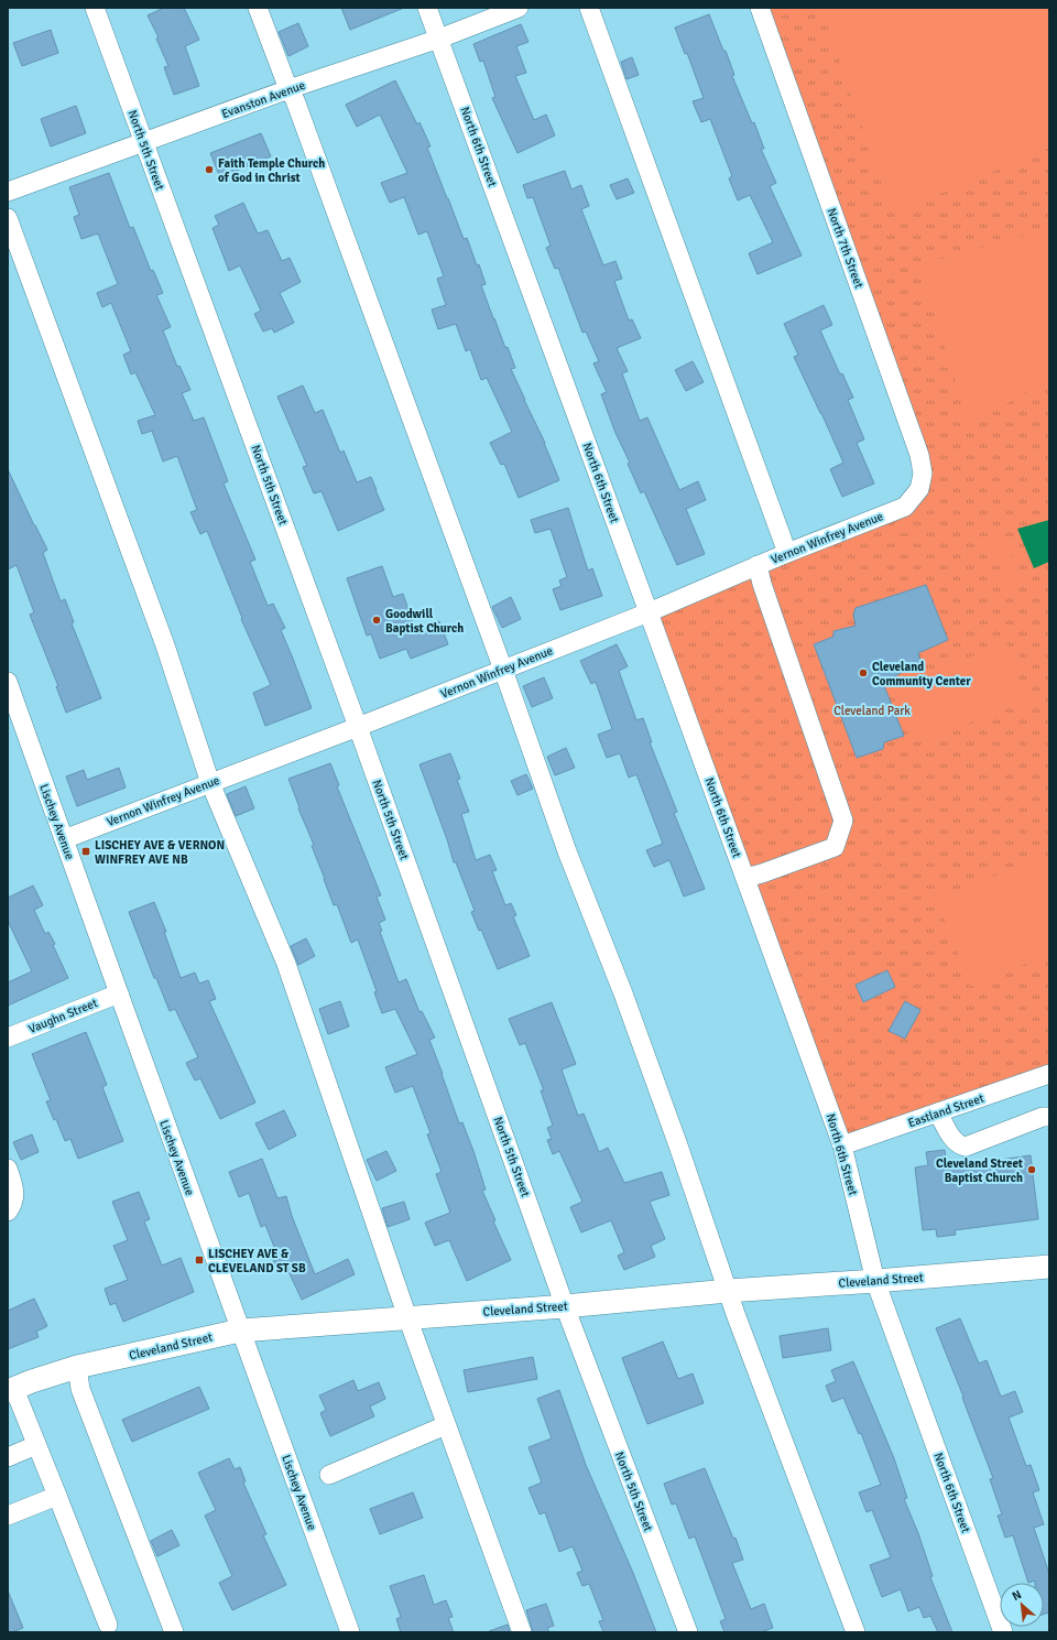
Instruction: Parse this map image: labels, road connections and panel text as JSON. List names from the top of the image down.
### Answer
{
  "streets": {
    "main road": ["Cleveland Street"],
    "street": [
      "Evanston Avenue",
      "North 6th Street",
      "North 5th Street",
      "North 7th Street",
      "Vernon Winfrey Avenue",
      "Lischey Avenue",
      "Vaughn Street",
      "Eastland Street"
    ]
  },
  "crossings": [
    ["Evanston Avenue", "North 6th Street"],
    ["Evanston Avenue", "North 5th Street"],
    ["North 6th Street", "Vernon Winfrey Avenue"],
    ["North 6th Street", "Eastland Street"],
    ["North 6th Street", "Cleveland Street"],
    ["North 5th Street", "Vernon Winfrey Avenue"],
    ["North 5th Street", "Cleveland Street"],
    ["North 7th Street", "Vernon Winfrey Avenue"],
    ["Vernon Winfrey Avenue", "Lischey Avenue"],
    ["Lischey Avenue", "Vaughn Street"],
    ["Lischey Avenue", "Cleveland Street"]
  ],
  "parks": ["Cleveland Park"],
  "places": {
    "other": [
      "Faith Temple Church of God in Christ",
      "Goodwill Baptist Church",
      "Cleveland Community Center",
      "Cleveland Street Baptist Church"
    ],
    "transit": ["LISCHEY AVE & VERNON WINFREY AVE NB", "LISCHEY AVE & CLEVELAND ST SB"]
  },
  "north": "top left"
}
